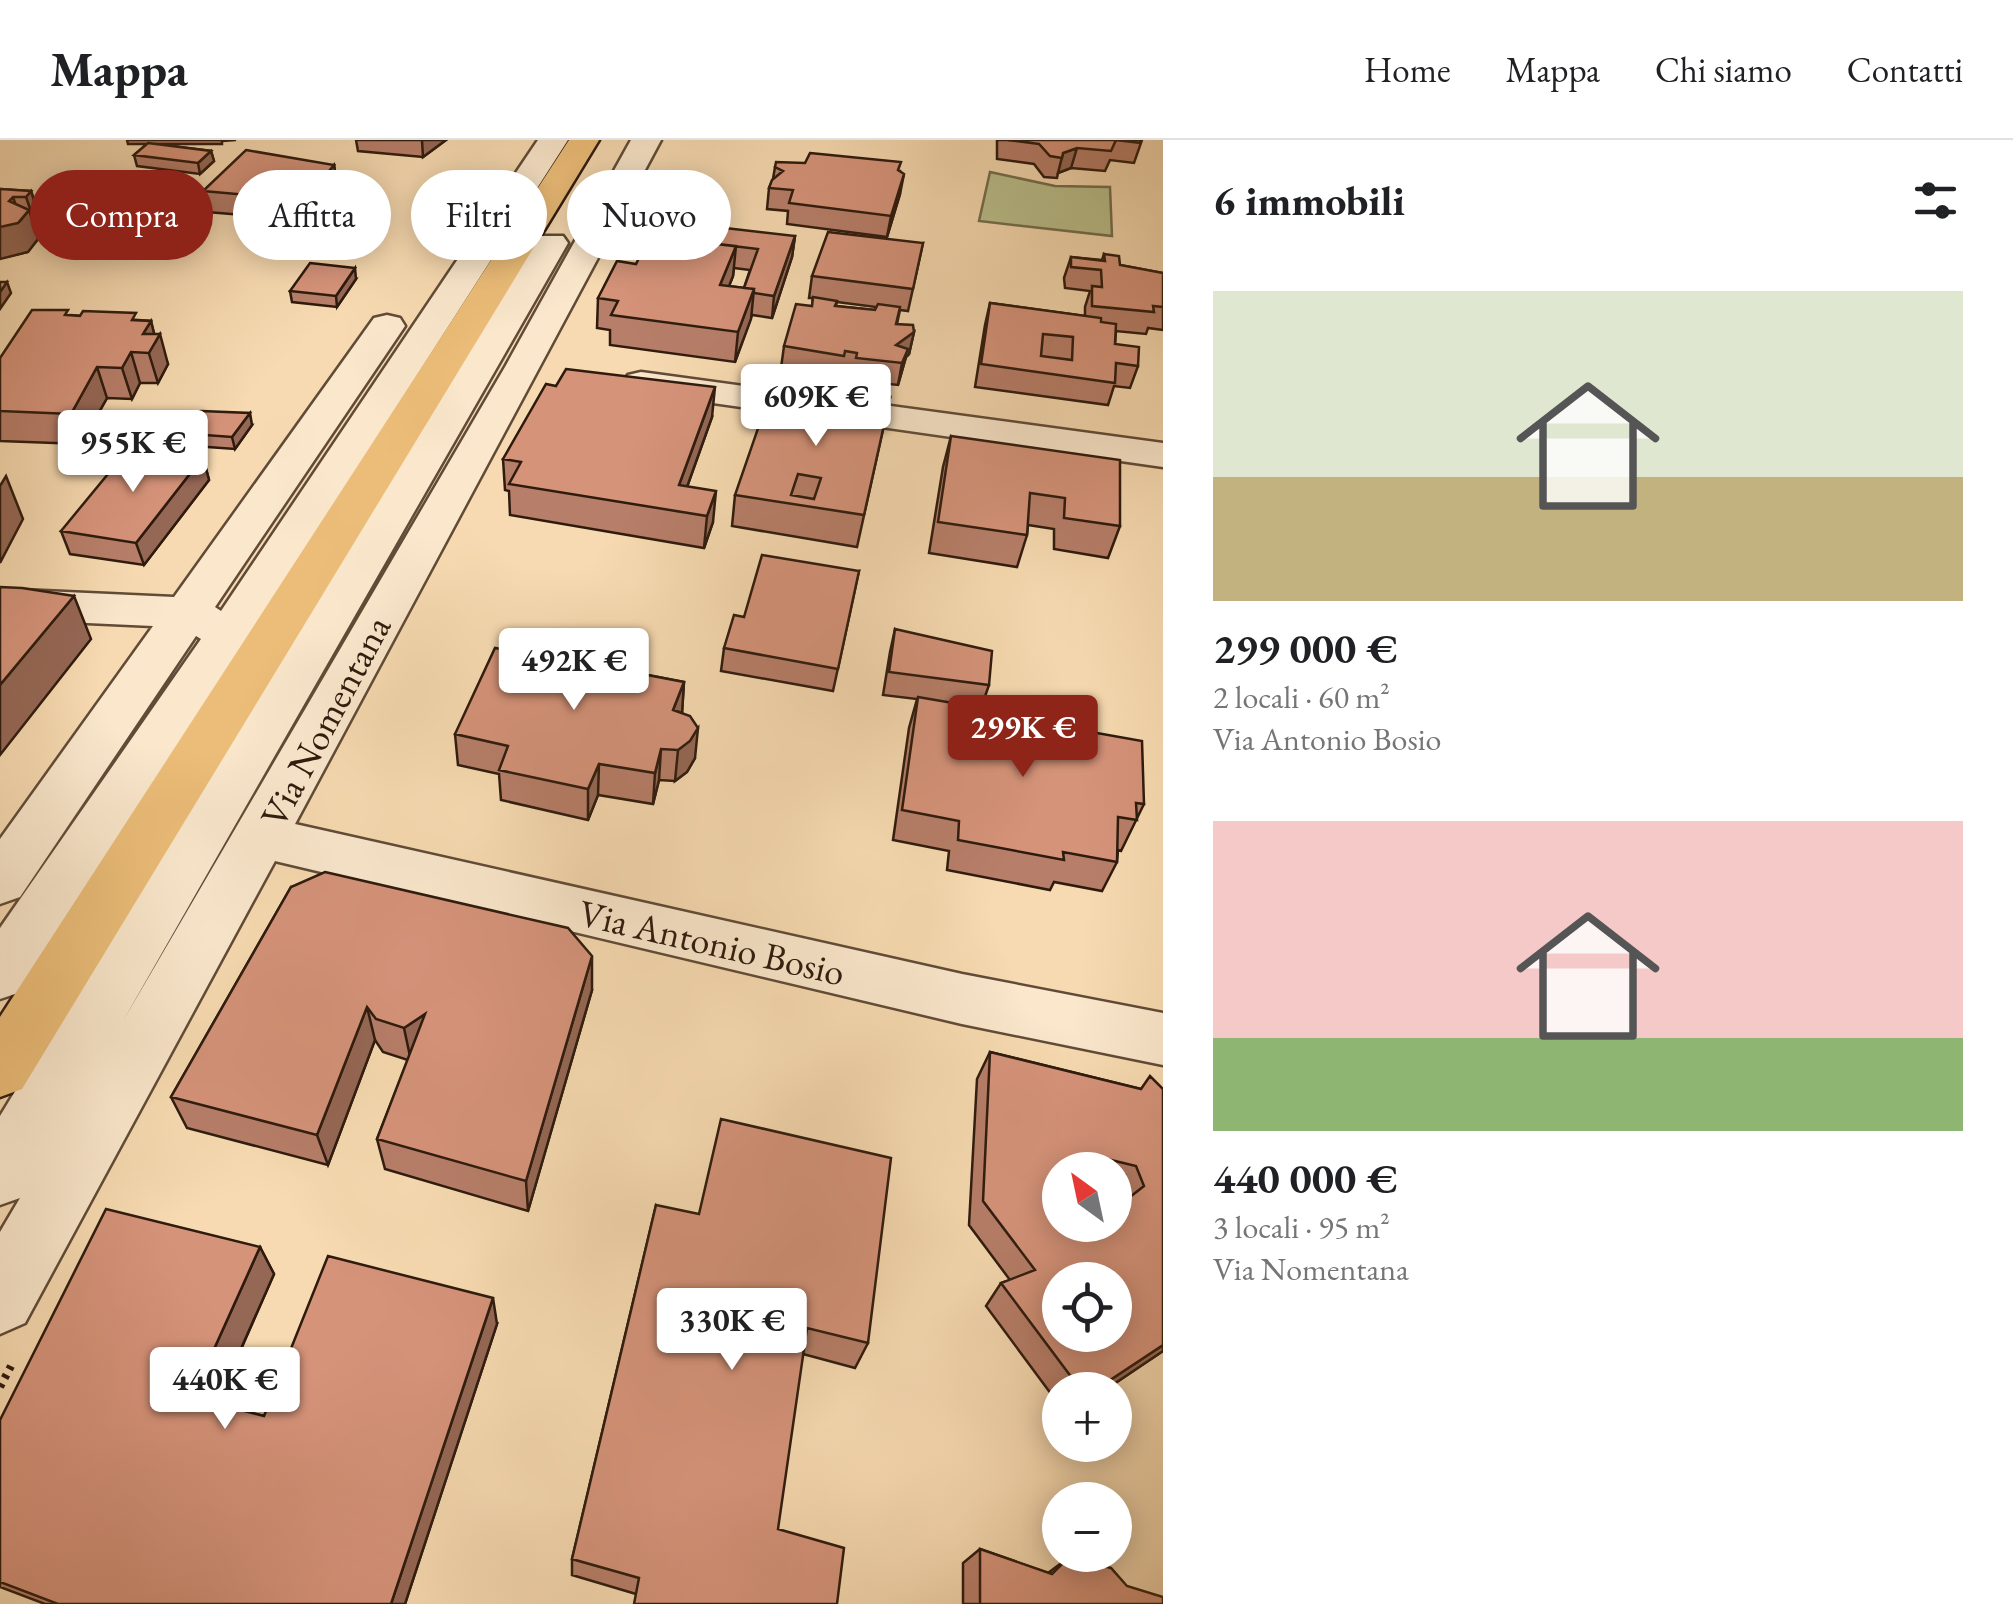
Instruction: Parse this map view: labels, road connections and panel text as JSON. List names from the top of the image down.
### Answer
{
  "streets": {
    "main road": ["Via Nomentana"],
    "street": ["Via Antonio Bosio"]
  },
  "crossings": [
    ["Via Nomentana", "Via Antonio Bosio"]
  ],
  "north": "top left",
  "page": {
    "header": "Mappa",
    "nav": [
      "Home",
      "Mappa",
      "Chi siamo",
      "Contatti"
    ],
    "heading": "6 immobili",
    "chip": [
      "Compra",
      "Affitta",
      "Filtri",
      "Nuovo"
    ],
    "list": [
      {
        "name": "299 000 €",
        "note": "2 locali · 60 m² · Via Antonio Bosio"
      },
      {
        "name": "440 000 €",
        "note": "3 locali · 95 m² · Via Nomentana"
      }
    ],
    "price": [
      "609K €",
      "955K €",
      "492K €",
      "299K €",
      "330K €",
      "440K €"
    ],
    "map_buttons": ["+", "−"]
  }
}
